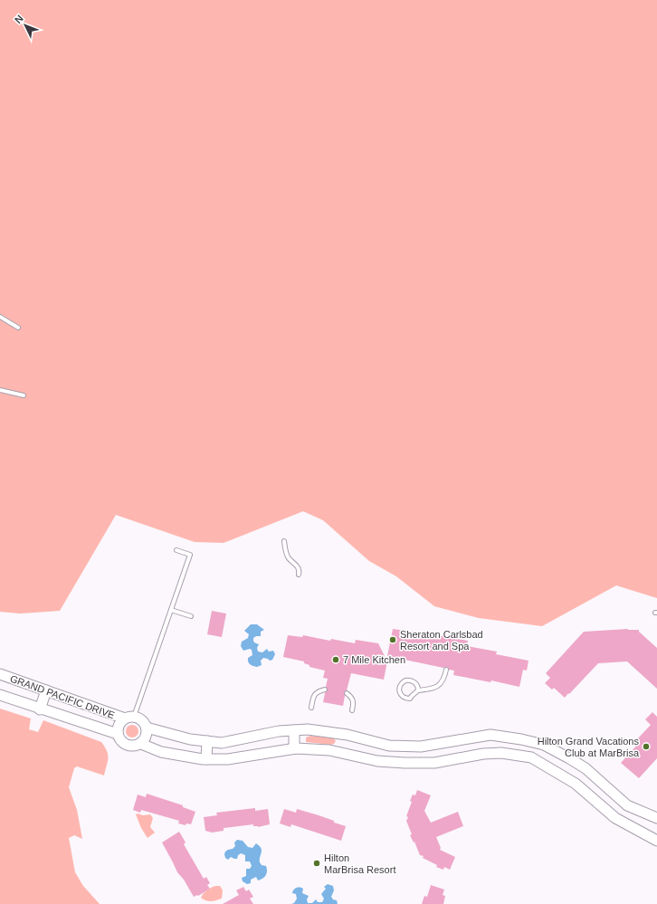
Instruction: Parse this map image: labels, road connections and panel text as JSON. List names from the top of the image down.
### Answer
{
  "streets": {
    "street": ["GRAND PACIFIC DRIVE"]
  },
  "places": [
    "Sheraton Carlsbad Resort and Spa",
    "7 Mile Kitchen",
    "Hilton Grand Vacations Club at MarBrisa",
    "Hilton MarBrisa Resort"
  ],
  "north": "top left"
}
